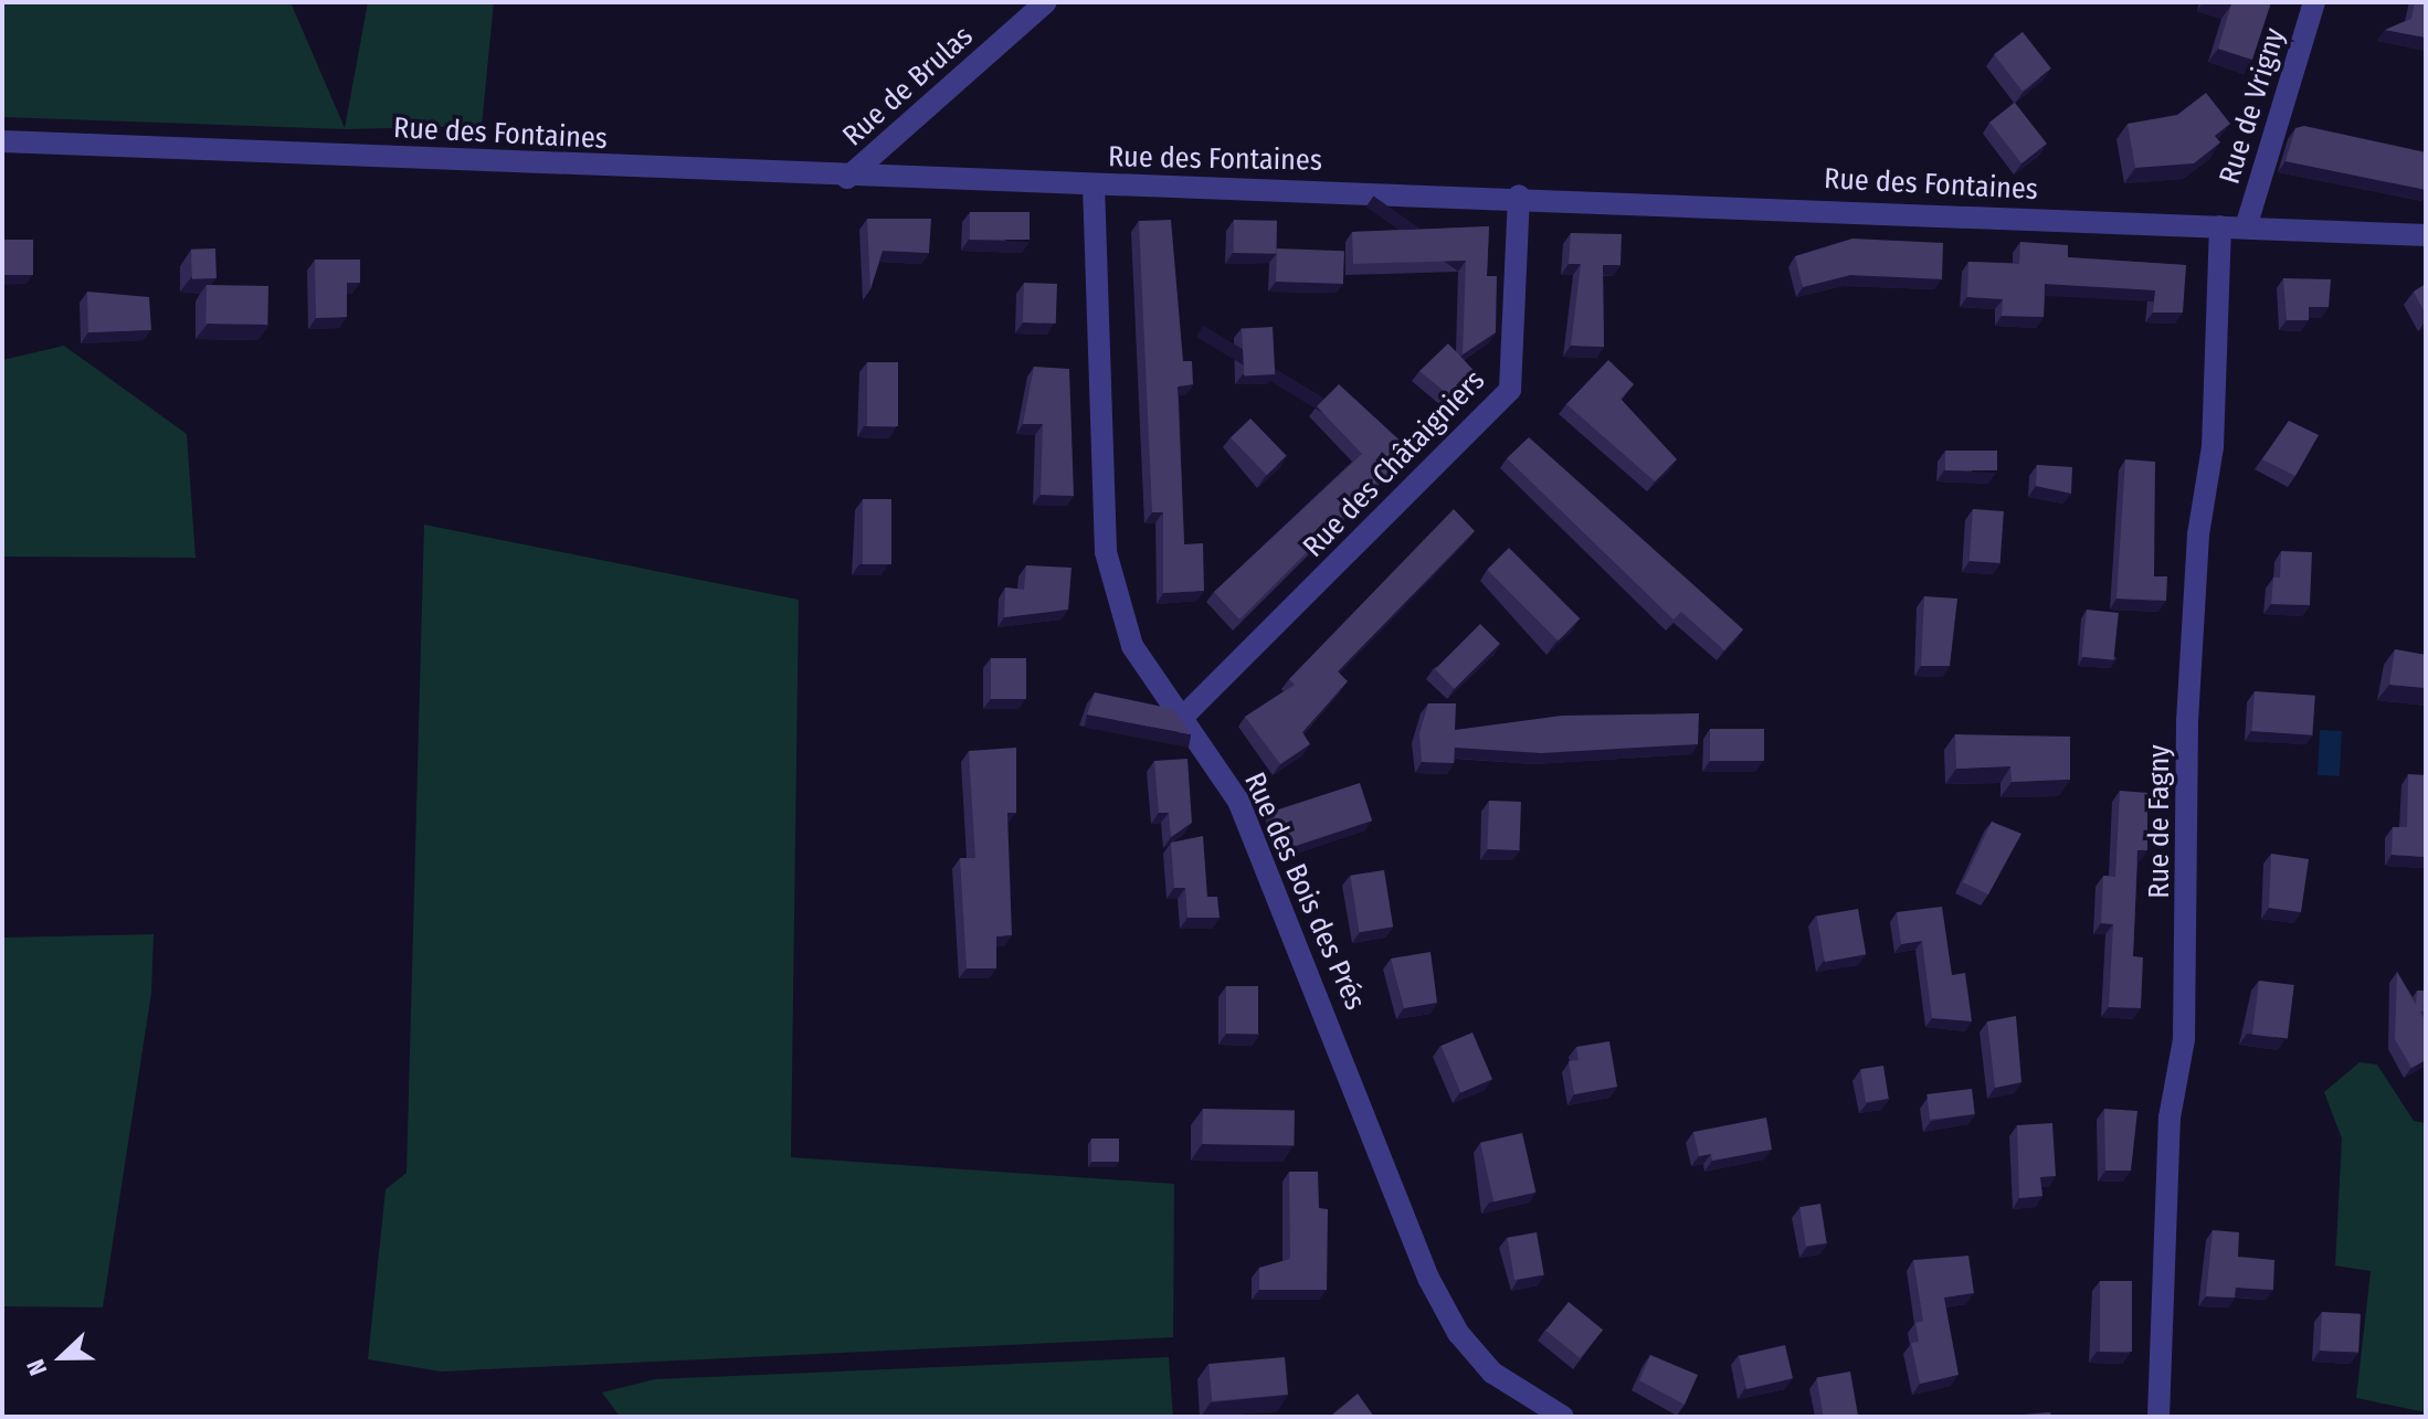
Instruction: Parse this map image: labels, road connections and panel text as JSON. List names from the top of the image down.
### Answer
{
  "streets": {
    "street": [
      "Rue de Brulas",
      "Rue de Vrigny",
      "Rue des Fontaines",
      "Rue des Châtaigniers",
      "Rue de Fagny",
      "Rue des Bois des Prés"
    ]
  },
  "crossings": [
    ["Rue de Brulas", "Rue des Fontaines"],
    ["Rue de Vrigny", "Rue des Fontaines"],
    ["Rue des Fontaines", "Rue des Châtaigniers"],
    ["Rue des Fontaines", "Rue de Fagny"],
    ["Rue des Fontaines", "Rue des Bois des Prés"],
    ["Rue des Châtaigniers", "Rue des Bois des Prés"]
  ],
  "north": "left"
}
